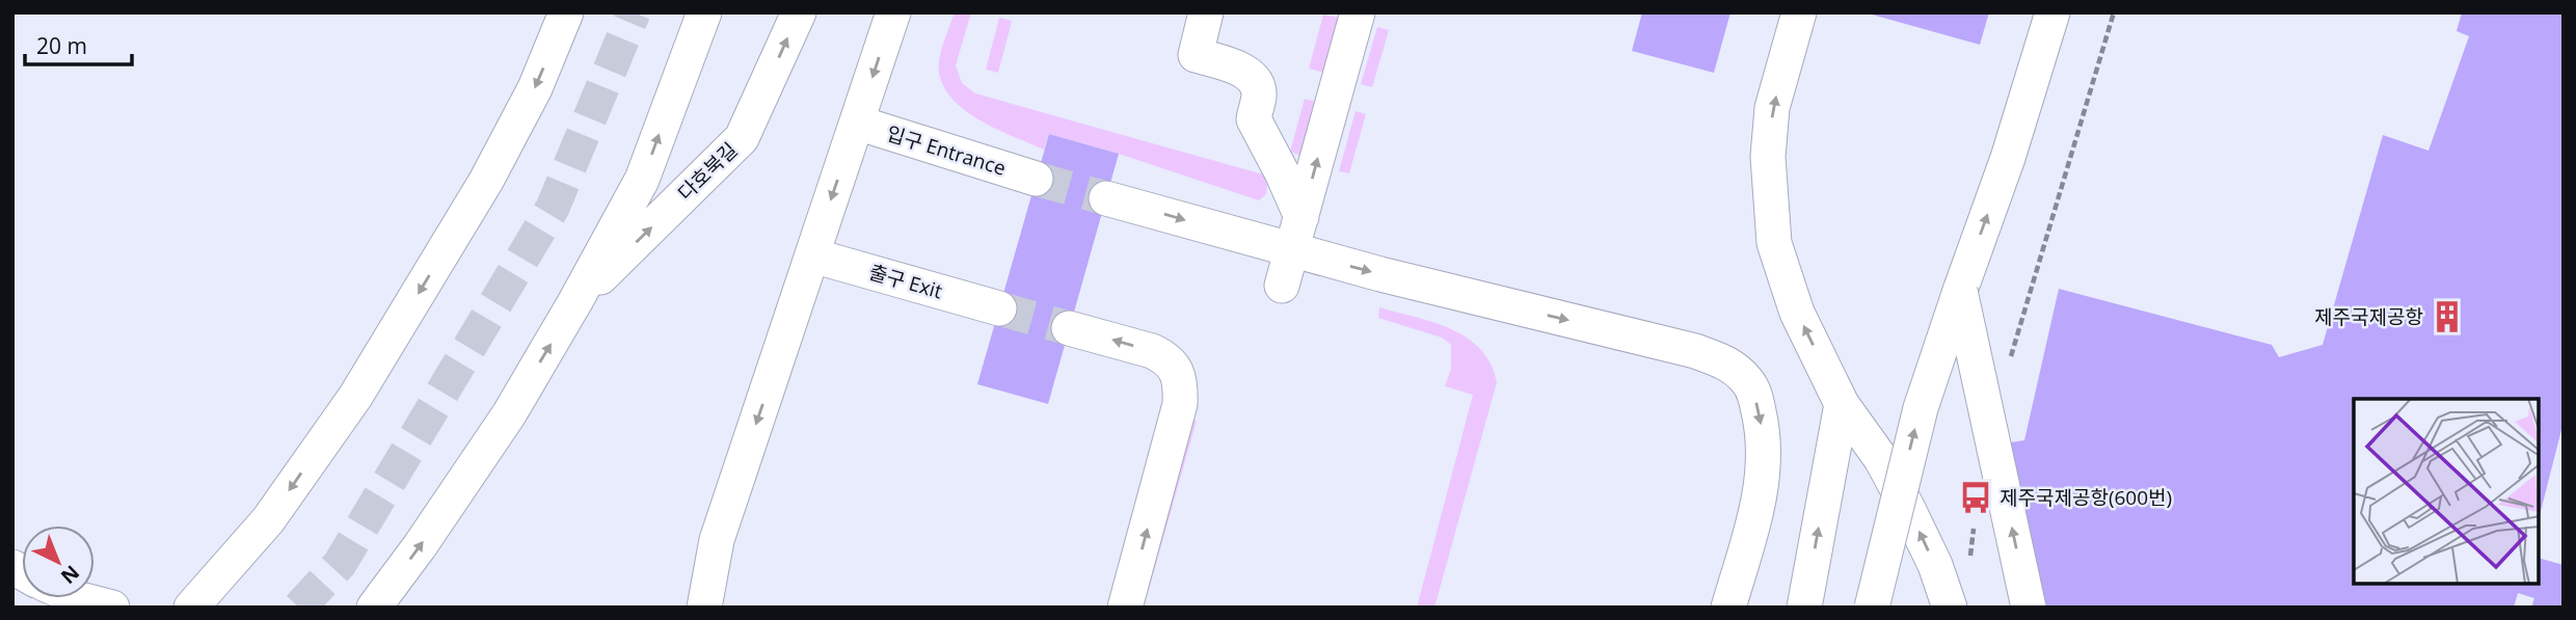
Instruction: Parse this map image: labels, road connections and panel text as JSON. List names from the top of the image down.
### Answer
{
  "streets": {
    "street": ["입구 Entrance", "다호북길", "출구 Exit"]
  },
  "places": {
    "building": ["제주국제공항"],
    "bus stop": ["제주국제공항(600번)"]
  },
  "scale_bar": "20 m",
  "north": "bottom right"
}
